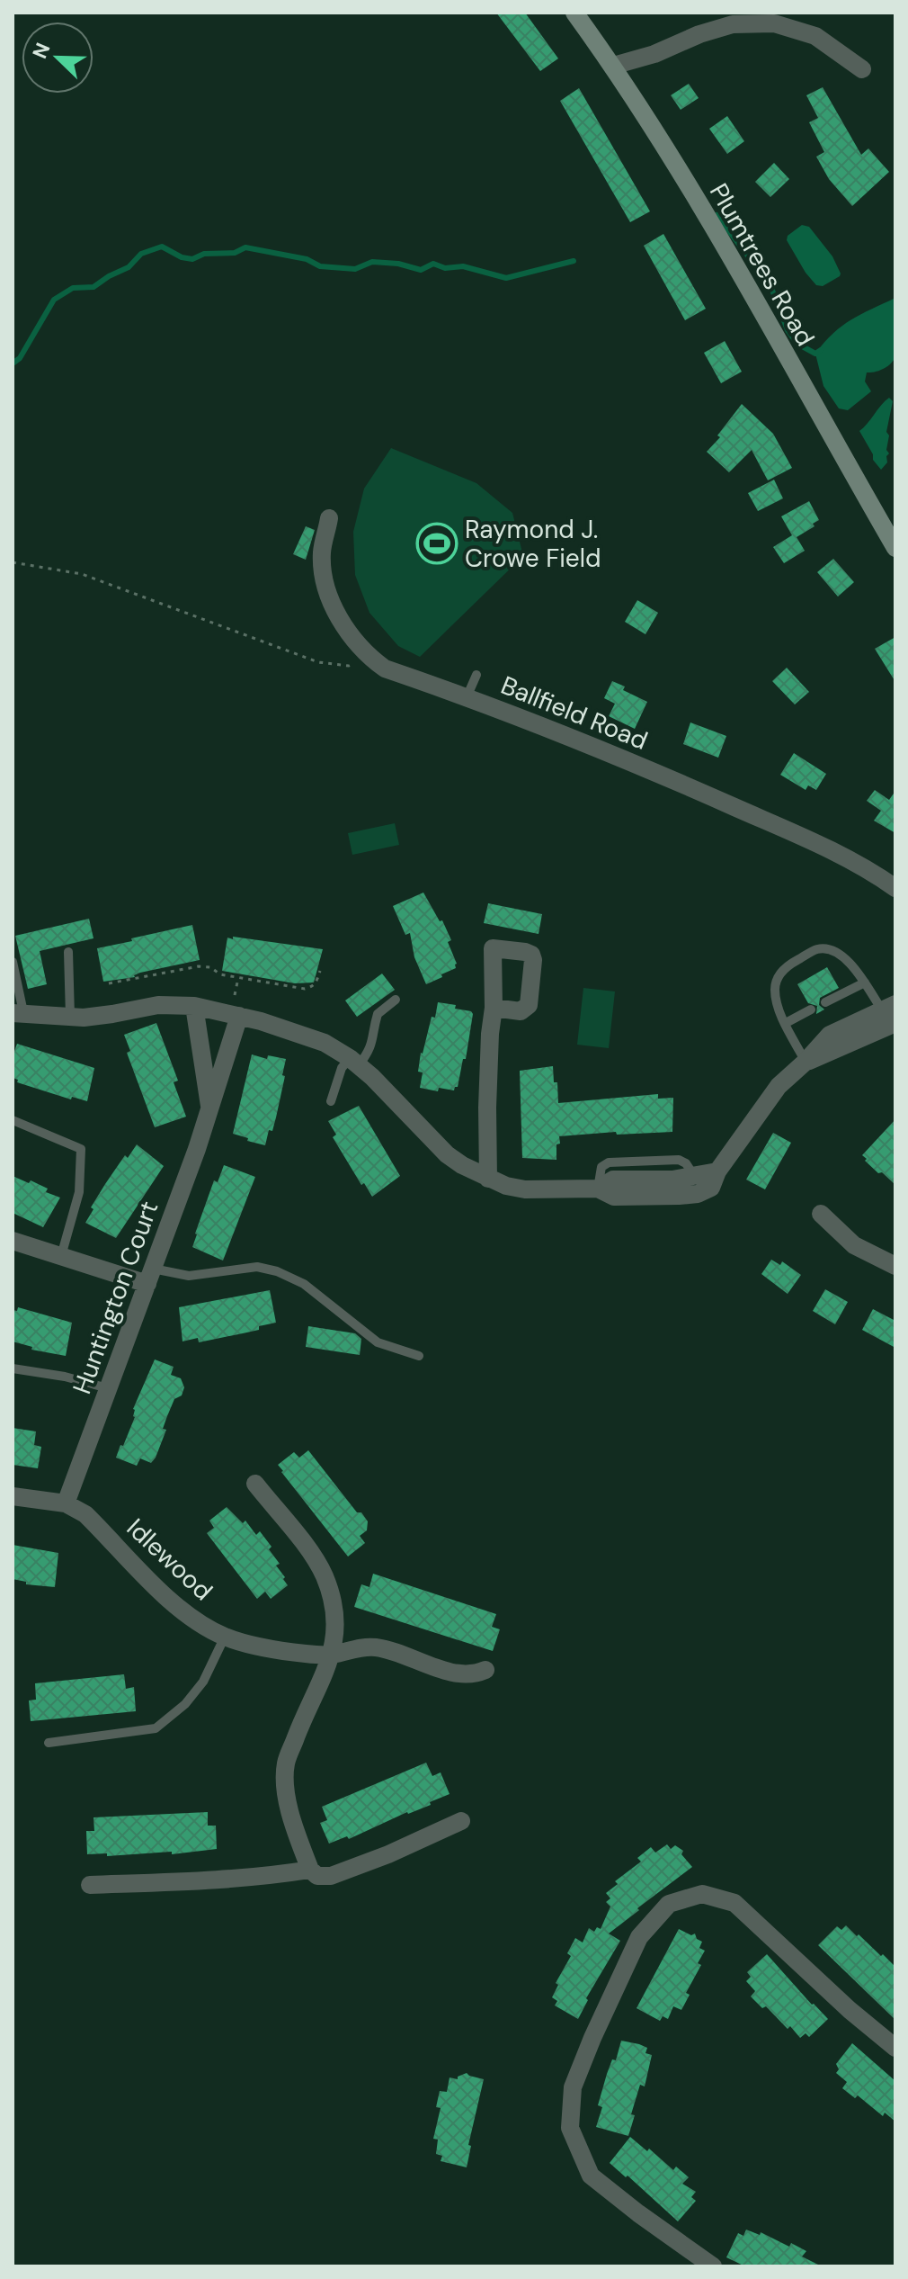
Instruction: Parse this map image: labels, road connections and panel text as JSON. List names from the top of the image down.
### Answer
{
  "streets": {
    "main road": ["Plumtrees Road"],
    "street": ["Ballfield Road", "Huntington Court", "Idlewood"]
  },
  "crossings": [
    ["Huntington Court", "Idlewood"]
  ],
  "places": {
    "sports": ["Raymond J. Crowe Field"]
  },
  "north": "top left"
}
